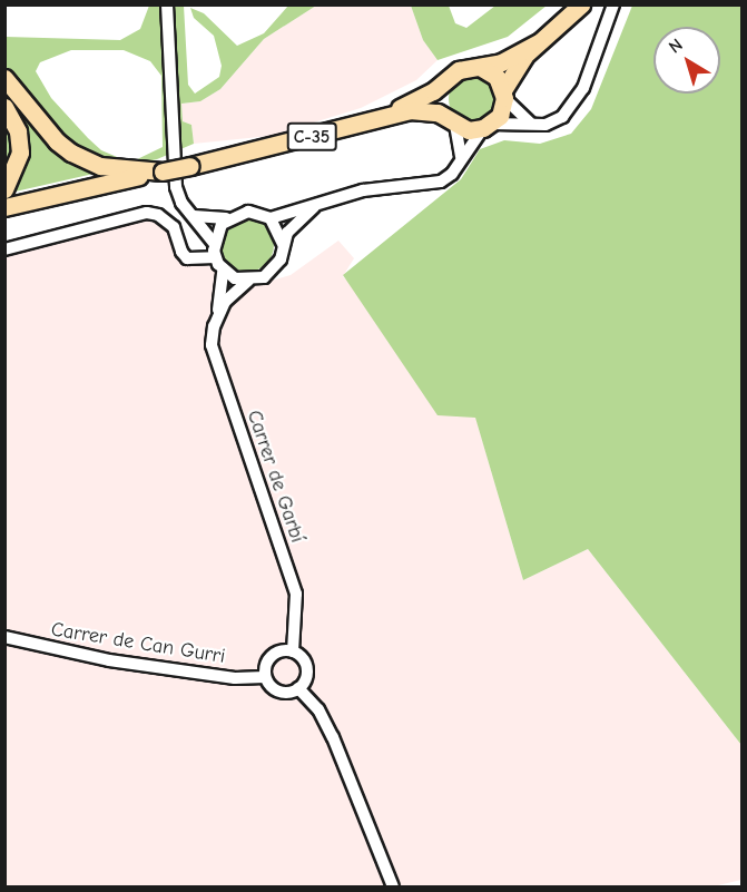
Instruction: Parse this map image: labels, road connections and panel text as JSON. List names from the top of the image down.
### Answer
{
  "streets": {
    "highway": ["C-35"],
    "street": ["Carrer de Garbí", "Carrer de Can Gurri"]
  },
  "crossings": [
    ["Carrer de Garbí", "Carrer de Can Gurri"]
  ],
  "north": "top left"
}
